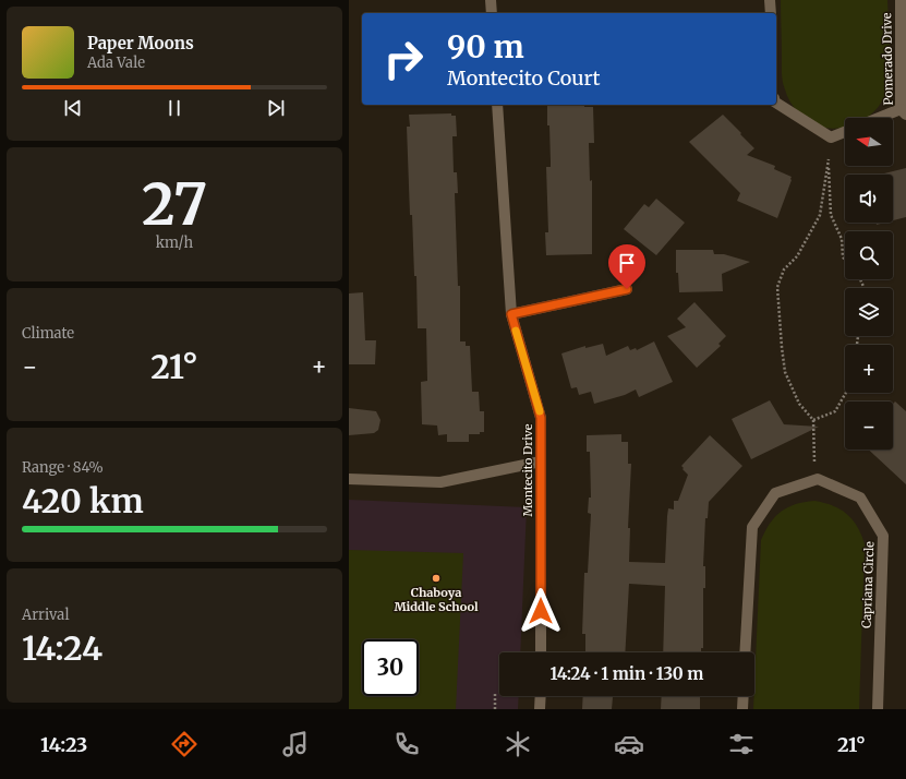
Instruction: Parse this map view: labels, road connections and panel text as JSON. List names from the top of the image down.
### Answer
{
  "streets": {
    "street": ["Pomerado Drive", "Montecito Drive", "Capriana Circle"]
  },
  "places": ["Chaboya Middle School"],
  "north": "left",
  "page": {
    "turn": ["90 m", "Montecito Court"],
    "song": ["Paper Moons", "Ada Vale"],
    "map_buttons": ["+", "−"],
    "tile": [
      ["27", "km/h"],
      "Climate",
      ["Range · 84%", "420 km"],
      ["Arrival", "14:24"]
    ],
    "heat": ["−", "21°", "+"],
    "limit": "30",
    "trip": "14:24 · 1 min · 130 m",
    "tabs": ["14:23", "21°"]
  }
}
